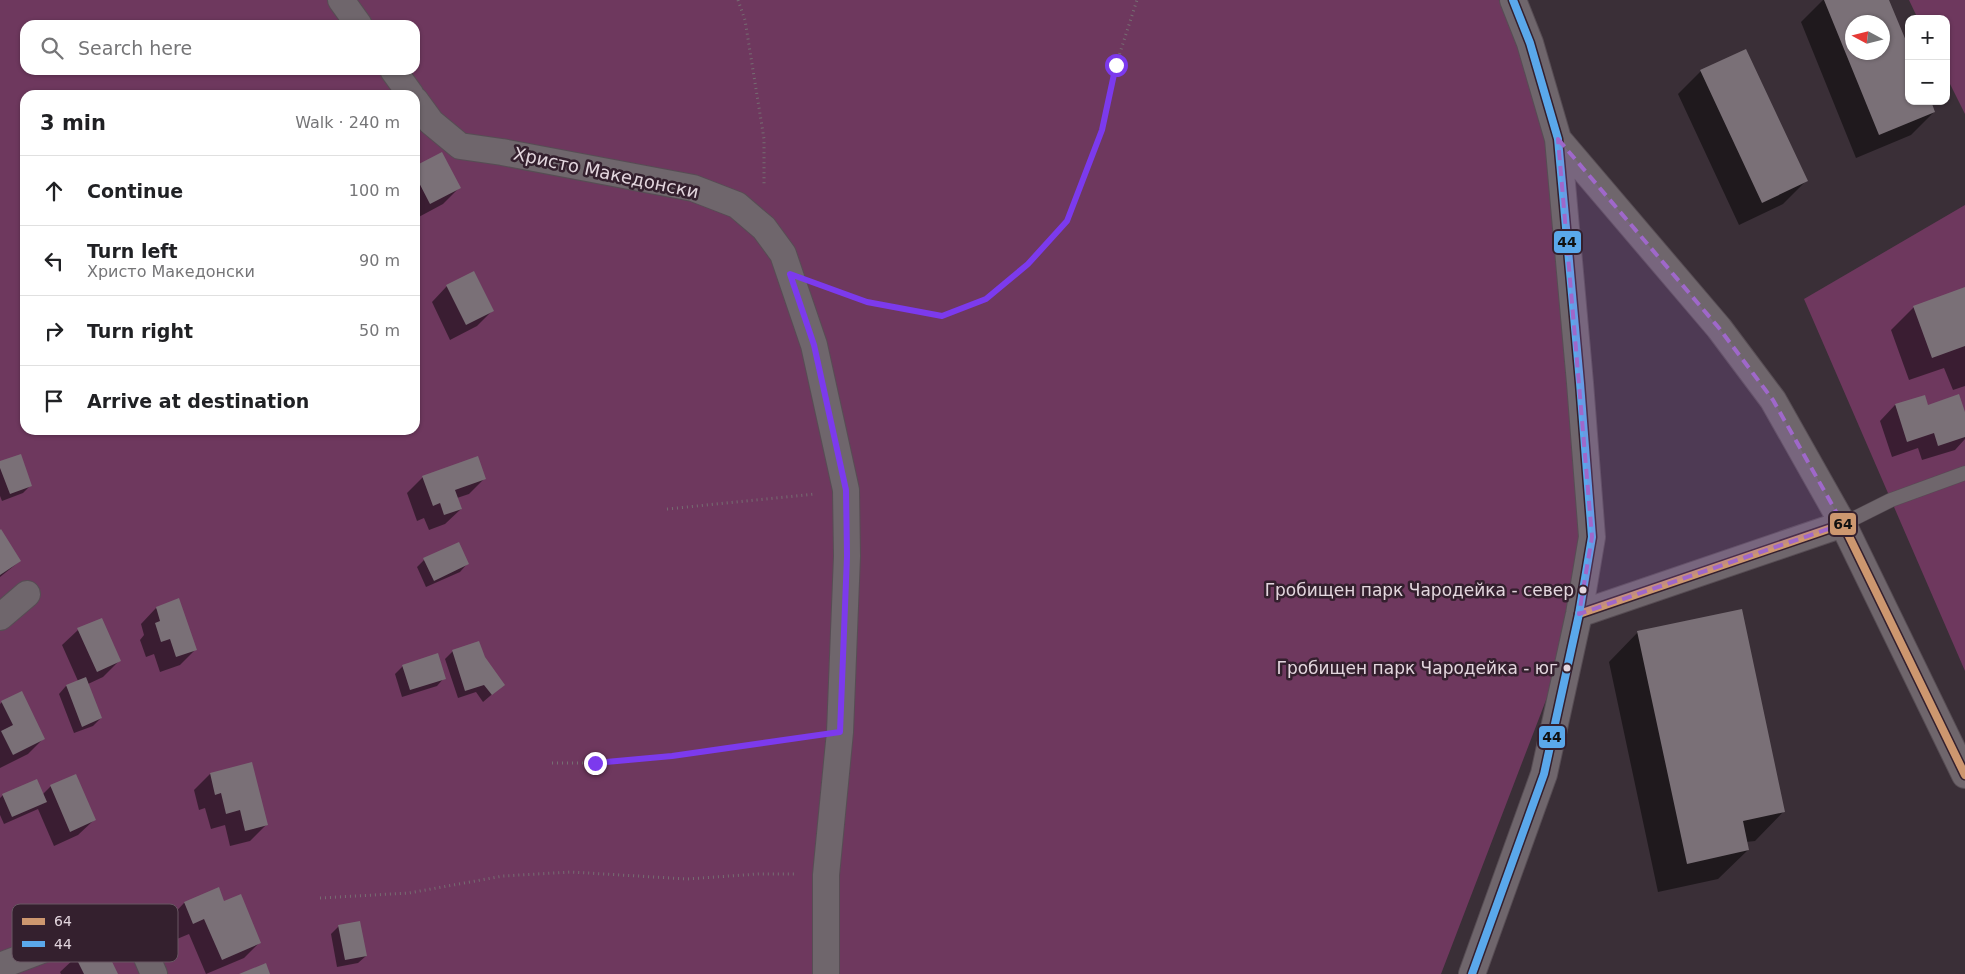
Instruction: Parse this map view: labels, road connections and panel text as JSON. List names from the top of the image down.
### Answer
{
  "streets": {
    "street": ["Христо Македонски"]
  },
  "places": ["Гробищен парк Чародейка - север", "Гробищен парк Чародейка - юг"],
  "lines": ["transit line 44", "transit line 64"],
  "legend": ["64", "44"],
  "north": "left",
  "page": {
    "map_buttons": ["+", "−"],
    "search": "Search here",
    "heading": ["3 min", "Walk · 240 m"],
    "list": [
      ["Continue", "100 m"],
      ["Turn left", "Христо Македонски", "90 m"],
      ["Turn right", "50 m"],
      "Arrive at destination"
    ]
  }
}
